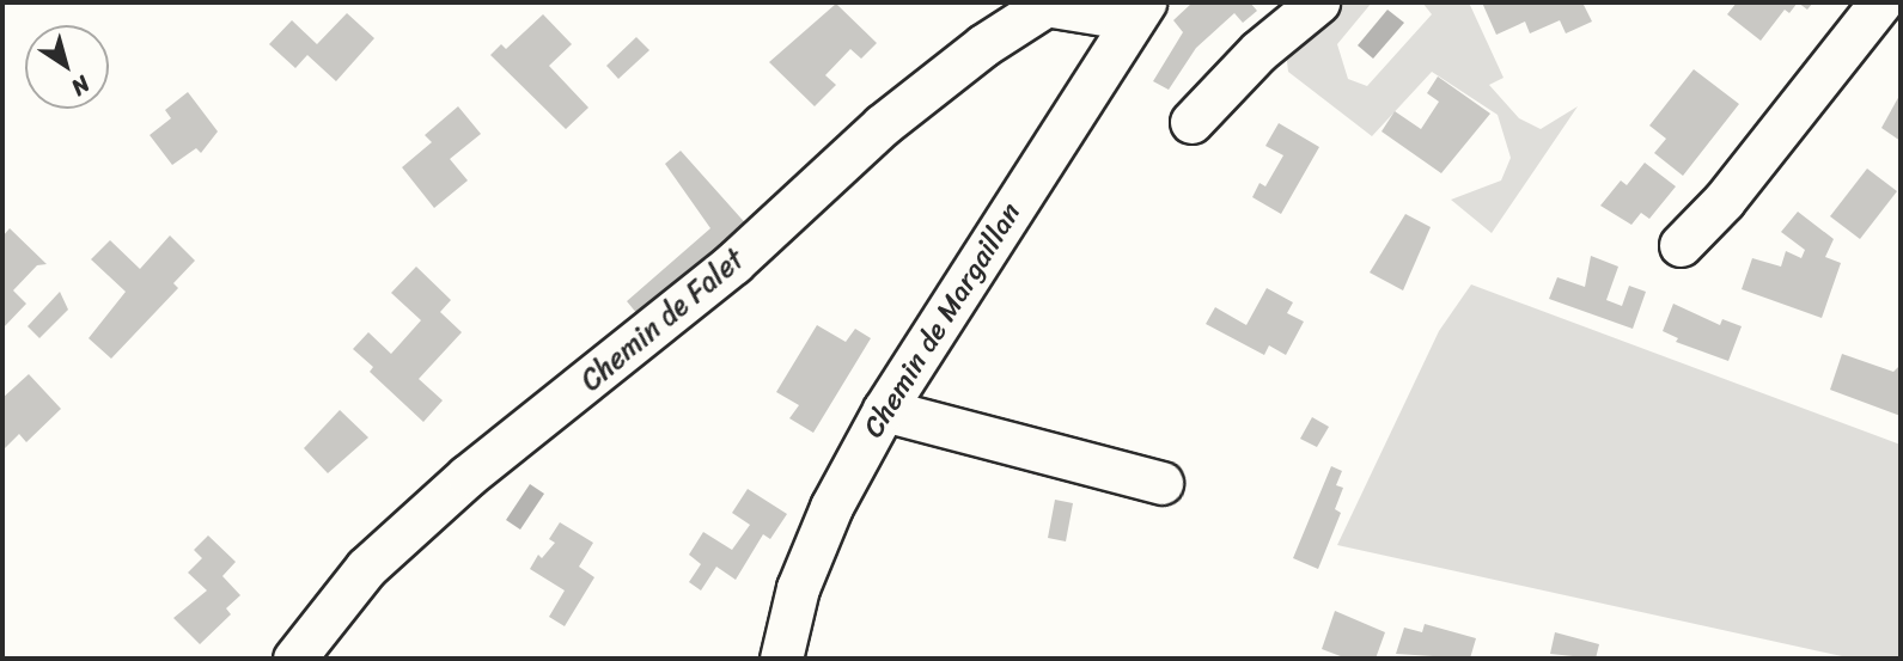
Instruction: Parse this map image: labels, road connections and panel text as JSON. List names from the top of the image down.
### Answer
{
  "streets": {
    "street": ["Chemin de Falet", "Chemin de Margaillan"]
  },
  "north": "bottom right"
}
